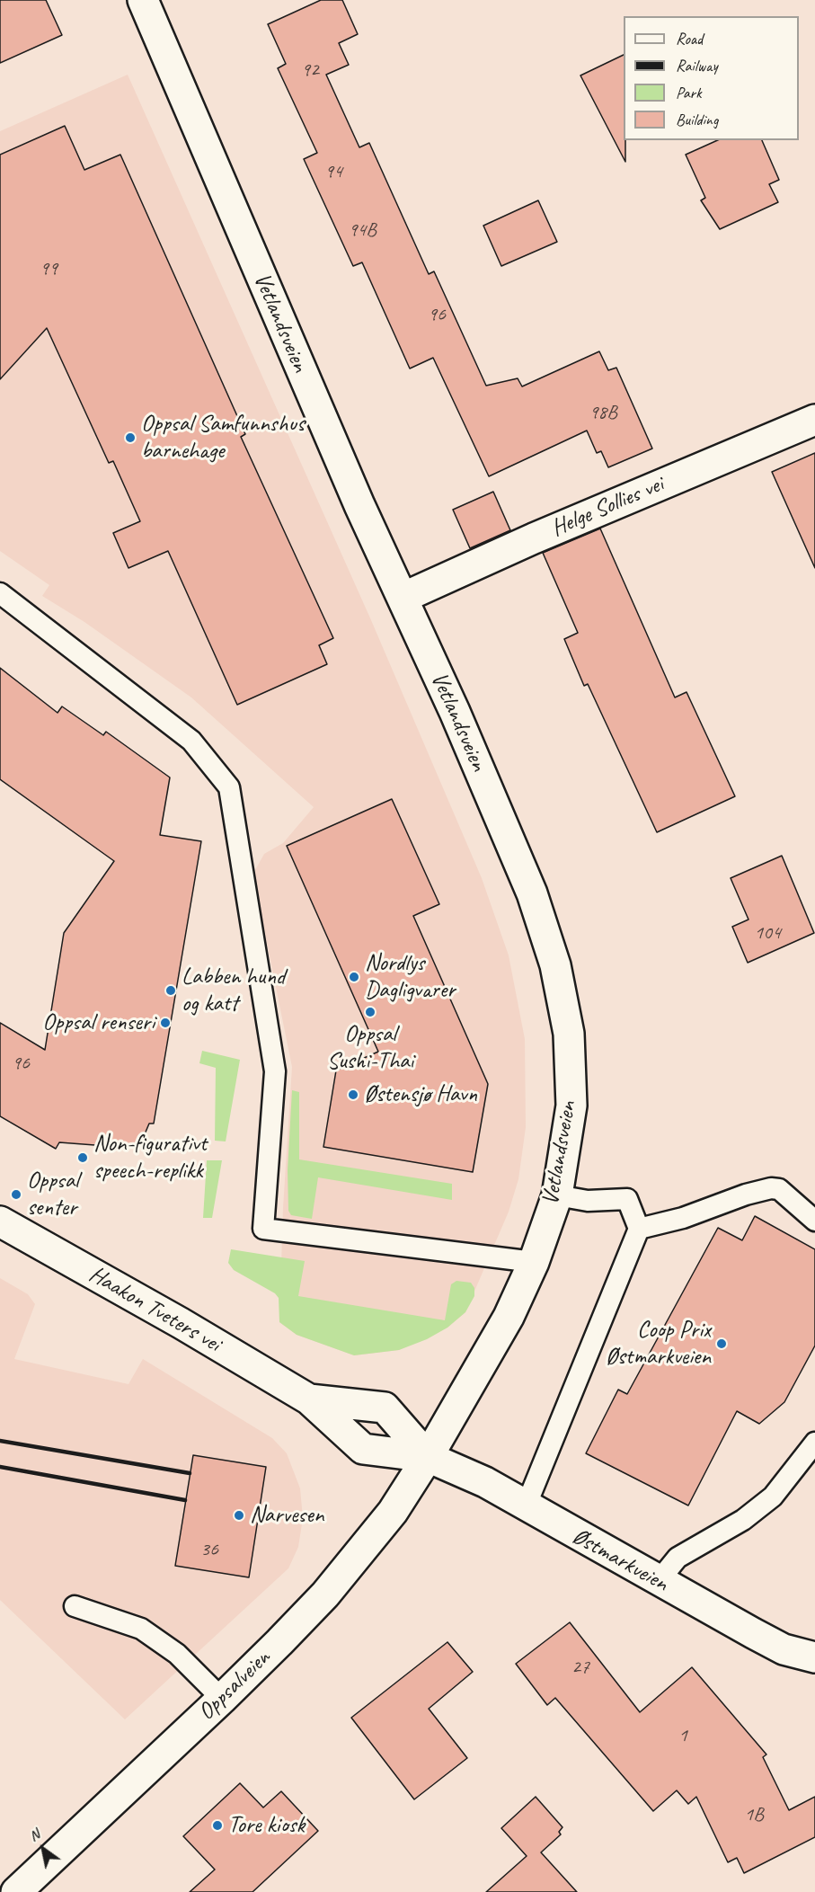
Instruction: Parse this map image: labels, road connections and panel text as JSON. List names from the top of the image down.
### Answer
{
  "streets": {
    "street": [
      "Vetlandsveien",
      "Helge Sollies vei",
      "Haakon Tveters vei",
      "Østmarkveien",
      "Oppsalveien"
    ]
  },
  "crossings": [
    ["Vetlandsveien", "Helge Sollies vei"],
    ["Vetlandsveien", "Haakon Tveters vei"],
    ["Vetlandsveien", "Østmarkveien"],
    ["Vetlandsveien", "Oppsalveien"],
    ["Haakon Tveters vei", "Østmarkveien"],
    ["Haakon Tveters vei", "Oppsalveien"],
    ["Østmarkveien", "Oppsalveien"]
  ],
  "places": [
    "Oppsal Samfunnshus barnehage",
    "Nordlys Dagligvarer",
    "Labben hund og katt",
    "Oppsal Sushi-Thai",
    "Oppsal renseri",
    "Østensjø Havn",
    "Non-figurativt speech-replikk",
    "Oppsal senter",
    "Coop Prix Østmarkveien",
    "Narvesen",
    "Tore kiosk"
  ],
  "house_numbers": [
    "92",
    "94",
    "94B",
    "99",
    "96",
    "98B",
    "104",
    "96",
    "36",
    "27",
    "1",
    "1B"
  ],
  "legend": [
    "Road",
    "Railway",
    "Park",
    "Building"
  ],
  "north": "top left"
}
